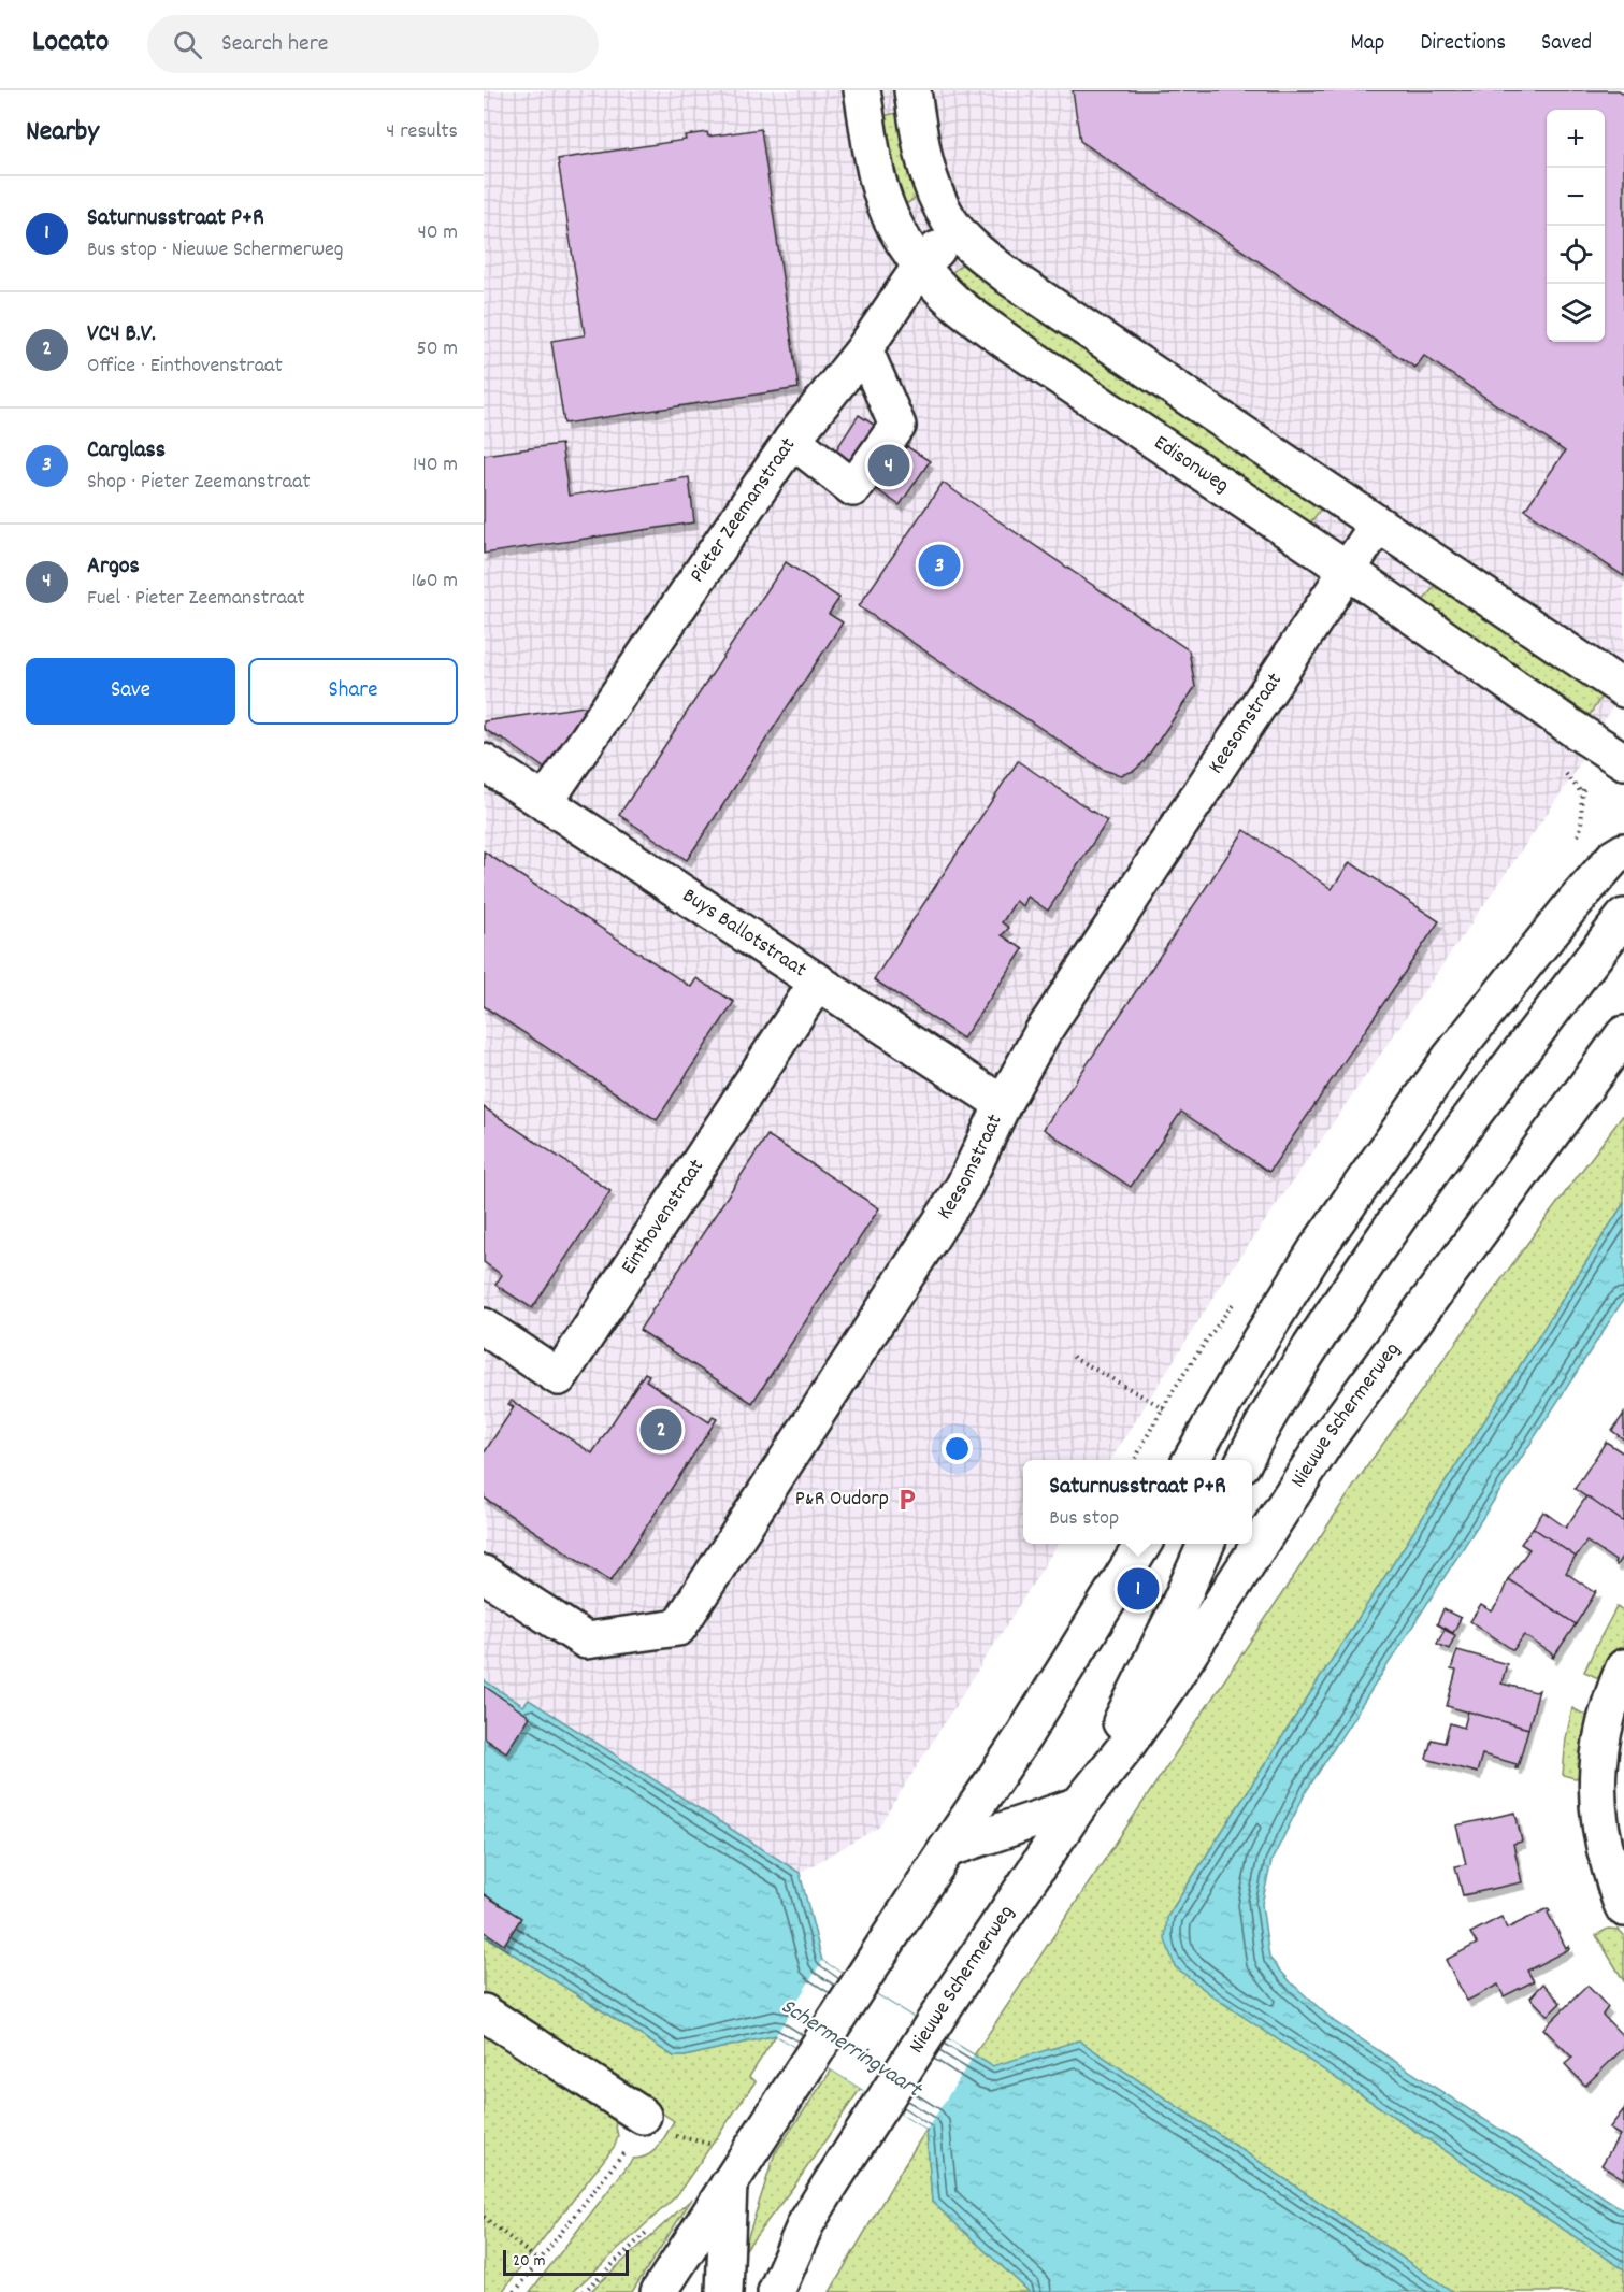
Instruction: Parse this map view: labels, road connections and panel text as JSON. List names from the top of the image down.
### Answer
{
  "streets": {
    "street": [
      "Edisonweg",
      "Pieter Zeemanstraat",
      "Keesomstraat",
      "Buys Ballotstraat",
      "Einthovenstraat",
      "Nieuwe Schermerweg"
    ]
  },
  "crossings": [
    ["Edisonweg", "Pieter Zeemanstraat"],
    ["Edisonweg", "Keesomstraat"],
    ["Pieter Zeemanstraat", "Buys Ballotstraat"],
    ["Keesomstraat", "Buys Ballotstraat"],
    ["Buys Ballotstraat", "Einthovenstraat"]
  ],
  "water": ["Schermerringvaart"],
  "places": {
    "parking": ["P&R Oudorp"]
  },
  "scale_bar": "20 m",
  "page": {
    "header": "Locato",
    "search": "Search here",
    "nav": ["Map", "Directions", "Saved"],
    "heading": ["Nearby", "4 results"],
    "map_buttons": ["+", "−"],
    "list": [
      {
        "mark": "1",
        "name": "Saturnusstraat P+R",
        "note": "Bus stop · Nieuwe Schermerweg",
        "value": "40 m"
      },
      {
        "mark": "2",
        "name": "VC4 B.V.",
        "note": "Office · Einthovenstraat",
        "value": "50 m"
      },
      {
        "mark": "3",
        "name": "Carglass",
        "note": "Shop · Pieter Zeemanstraat",
        "value": "140 m"
      },
      {
        "mark": "4",
        "name": "Argos",
        "note": "Fuel · Pieter Zeemanstraat",
        "value": "160 m"
      }
    ],
    "pins": [
      "4",
      "3",
      "2",
      "1"
    ],
    "buttons": ["Save", "Share"],
    "popup": ["Saturnusstraat P+R", "Bus stop"],
    "scale": "20 m"
  }
}
